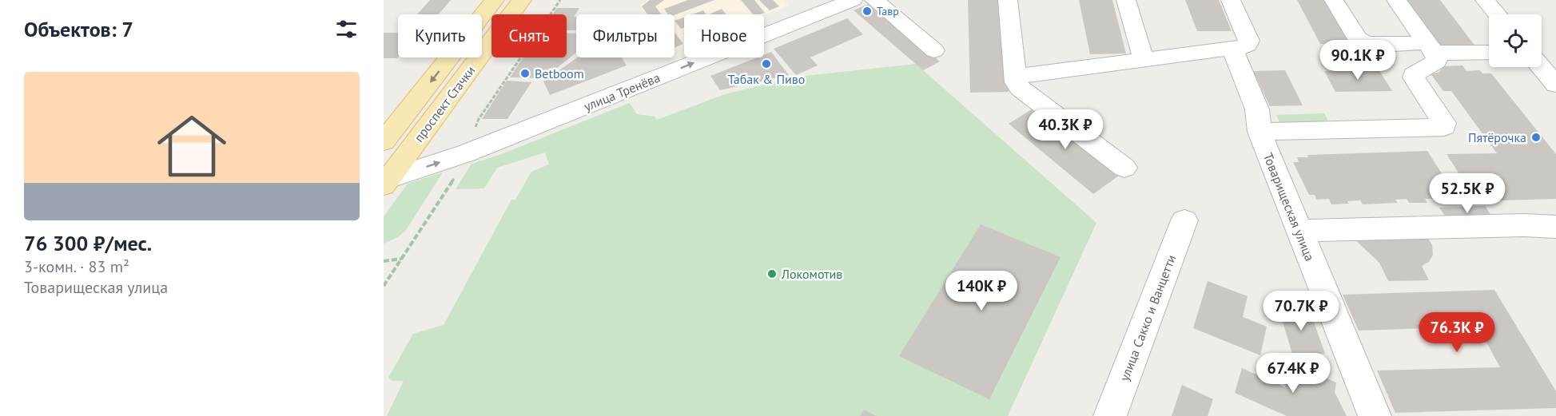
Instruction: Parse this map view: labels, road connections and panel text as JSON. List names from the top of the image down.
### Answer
{
  "streets": {
    "main road": ["проспект Стачки"],
    "street": ["улица Тренёва", "Товарищеская улица", "улица Сакко и Ванцетти"]
  },
  "crossings": [
    ["улица Тренёва", "проспект Стачки"]
  ],
  "one_way": ["улица Тренёва"],
  "places": [
    "Тавр",
    "Табак & Пиво",
    "Betboom",
    "Пятёрочка",
    "Локомотив"
  ],
  "page": {
    "heading": "Объектов: 7",
    "chip": [
      "Купить",
      "Снять",
      "Фильтры",
      "Новое"
    ],
    "price": [
      "90.1K ₽",
      "40.3K ₽",
      "52.5K ₽",
      "140K ₽",
      "70.7K ₽",
      "76.3K ₽",
      "67.4K ₽"
    ],
    "list": [
      {
        "name": "76 300 ₽/мес.",
        "note": "3-комн. · 83 m² · Товарищеская улица"
      }
    ]
  }
}
